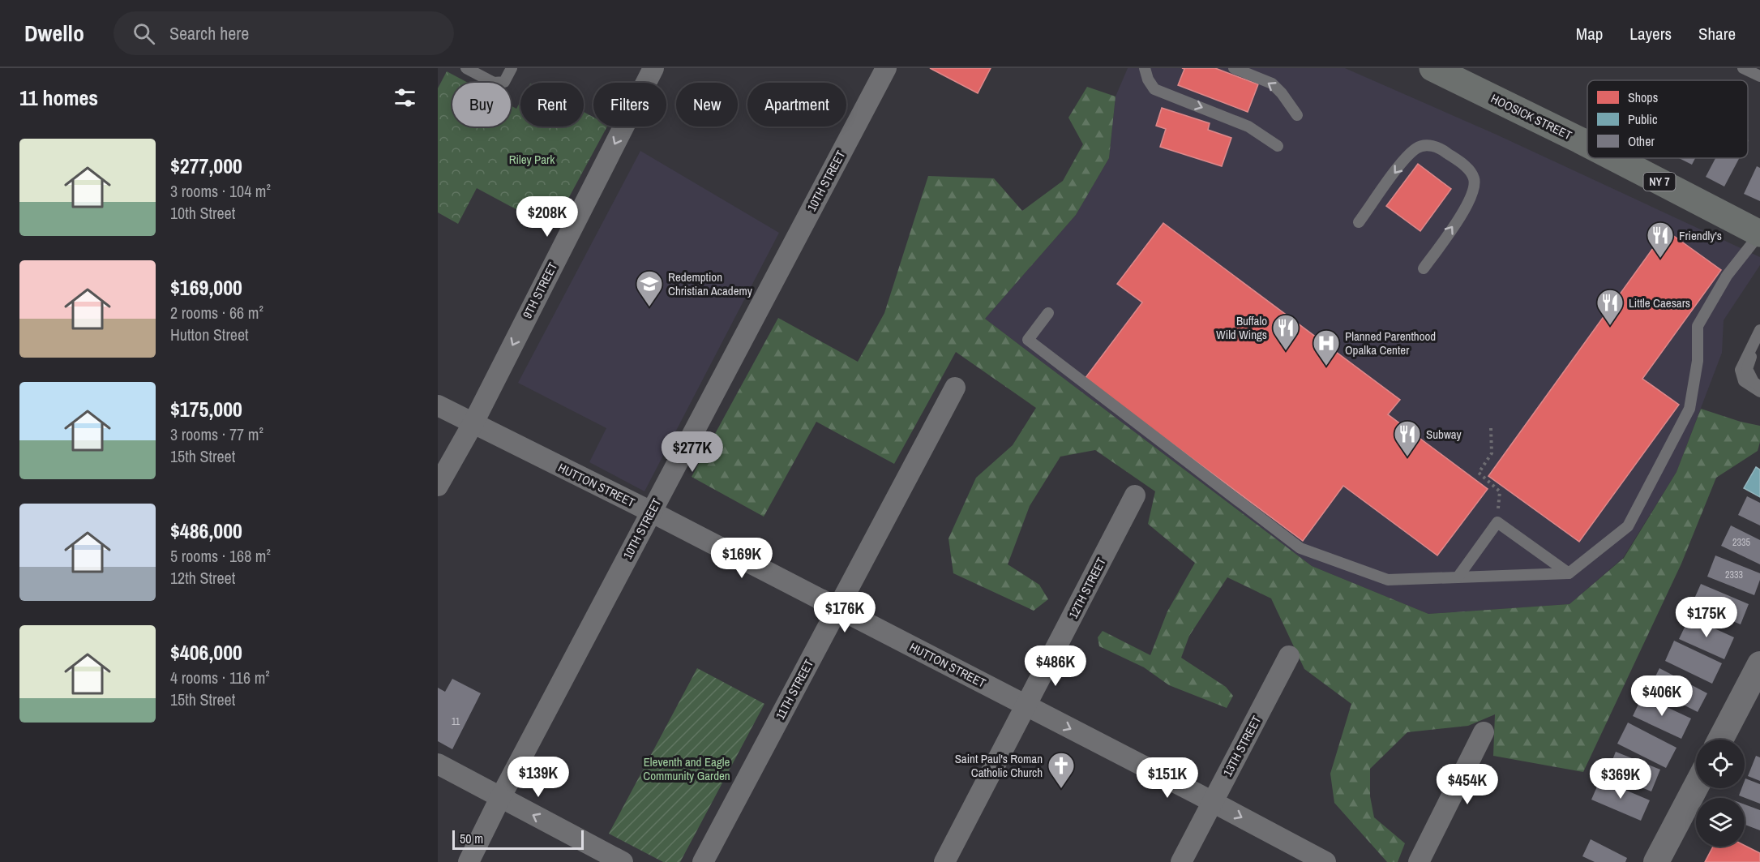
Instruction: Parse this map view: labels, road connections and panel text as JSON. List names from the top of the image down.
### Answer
{
  "streets": {
    "highway": ["HOOSICK STREET", "NY 7"],
    "street": [
      "10TH STREET",
      "9TH STREET",
      "HUTTON STREET",
      "12TH STREET",
      "11TH STREET",
      "13TH STREET"
    ]
  },
  "crossings": [
    ["10TH STREET", "HUTTON STREET"],
    ["9TH STREET", "HUTTON STREET"],
    ["HUTTON STREET", "12TH STREET"],
    ["HUTTON STREET", "11TH STREET"],
    ["HUTTON STREET", "13TH STREET"]
  ],
  "one_way": ["9TH STREET"],
  "parks": ["Riley Park", "Eleventh and Eagle Community Garden"],
  "places": {
    "restaurant": [
      "Friendly's",
      "Little Caesars",
      "Buffalo Wild Wings",
      "Subway"
    ],
    "school or university": ["Redemption Christian Academy"],
    "hospital": ["Planned Parenthood Opalka Center"],
    "church": ["Saint Paul's Roman Catholic Church"]
  },
  "house_numbers": ["2335", "2333", "11"],
  "legend": ["Shops", "Public", "Other"],
  "scale_bar": "50 m",
  "page": {
    "header": "Dwello",
    "search": "Search here",
    "nav": ["Map", "Layers", "Share"],
    "heading": "11 homes",
    "chip": [
      "Buy",
      "Rent",
      "Filters",
      "New",
      "Apartment"
    ],
    "list": [
      {
        "name": "$277,000",
        "note": "3 rooms · 104 m² · 10th Street"
      },
      {
        "name": "$169,000",
        "note": "2 rooms · 66 m² · Hutton Street"
      },
      {
        "name": "$175,000",
        "note": "3 rooms · 77 m² · 15th Street"
      },
      {
        "name": "$486,000",
        "note": "5 rooms · 168 m² · 12th Street"
      },
      {
        "name": "$406,000",
        "note": "4 rooms · 116 m² · 15th Street"
      }
    ],
    "price": [
      "$208K",
      "$277K",
      "$169K",
      "$176K",
      "$175K",
      "$486K",
      "$406K",
      "$139K",
      "$151K",
      "$369K",
      "$454K"
    ],
    "scale": "50 m"
  }
}
